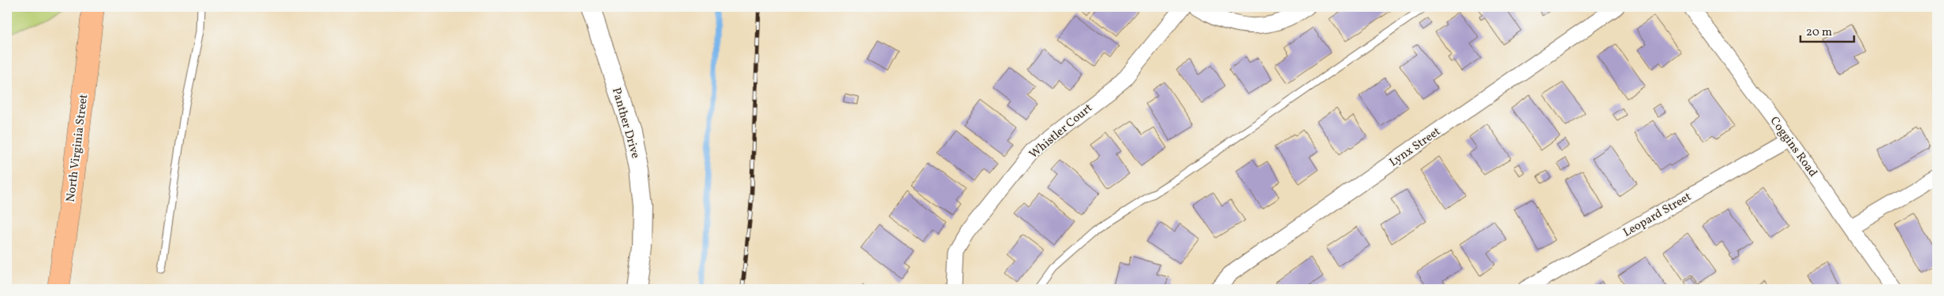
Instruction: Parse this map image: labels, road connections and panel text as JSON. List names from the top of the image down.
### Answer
{
  "streets": {
    "main road": ["North Virginia Street"],
    "street": [
      "Panther Drive",
      "Whistler Court",
      "Lynx Street",
      "Coggins Road",
      "Leopard Street"
    ]
  },
  "crossings": [
    ["Coggins Road", "Leopard Street"]
  ],
  "scale_bar": "20 m"
}
